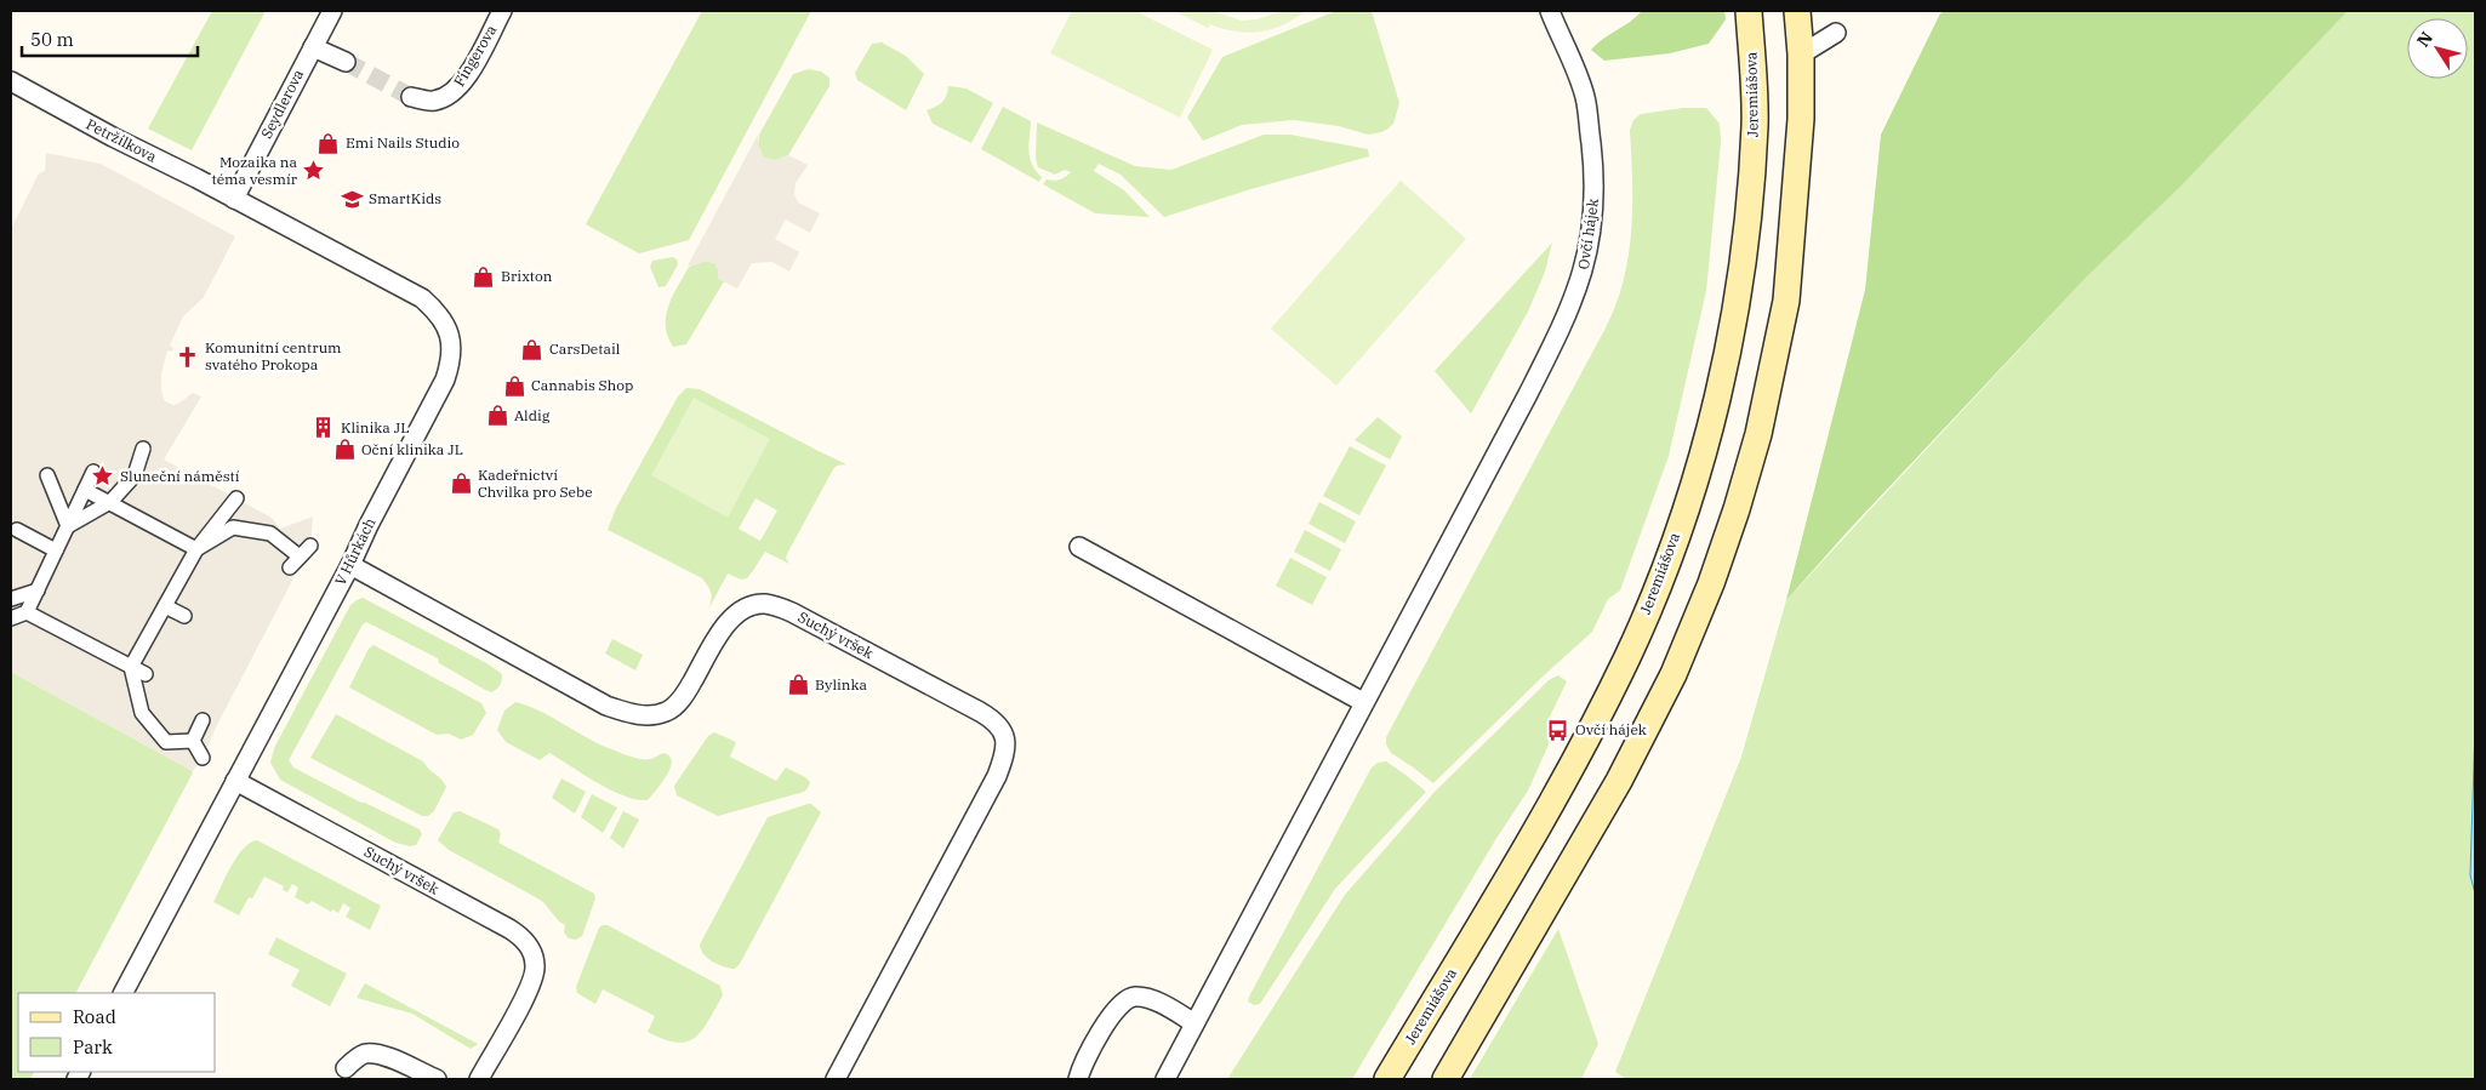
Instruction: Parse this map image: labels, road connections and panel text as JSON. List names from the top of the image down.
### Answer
{
  "streets": {
    "main road": ["Jeremiášova"],
    "street": [
      "Fingerova",
      "Seydlerova",
      "Petržílkova",
      "Ovčí hájek",
      "V Hůrkách",
      "Suchý vršek"
    ]
  },
  "crossings": [
    ["Seydlerova", "Petržílkova"],
    ["Seydlerova", "V Hůrkách"],
    ["Petržílkova", "V Hůrkách"],
    ["V Hůrkách", "Suchý vršek"]
  ],
  "places": {
    "shop": [
      "Emi Nails Studio",
      "Brixton",
      "CarsDetail",
      "Cannabis Shop",
      "Aldig",
      "Oční klinika JL",
      "Kadeřnictví Chvilka pro Sebe",
      "Bylinka"
    ],
    "place": ["Mozaika na téma vesmír", "Sluneční náměstí"],
    "school or university": ["SmartKids"],
    "church": ["Komunitní centrum svatého Prokopa"],
    "building": ["Klinika JL"],
    "bus stop": ["Ovčí hájek"]
  },
  "legend": ["Road", "Park"],
  "scale_bar": "50 m",
  "north": "top left"
}
